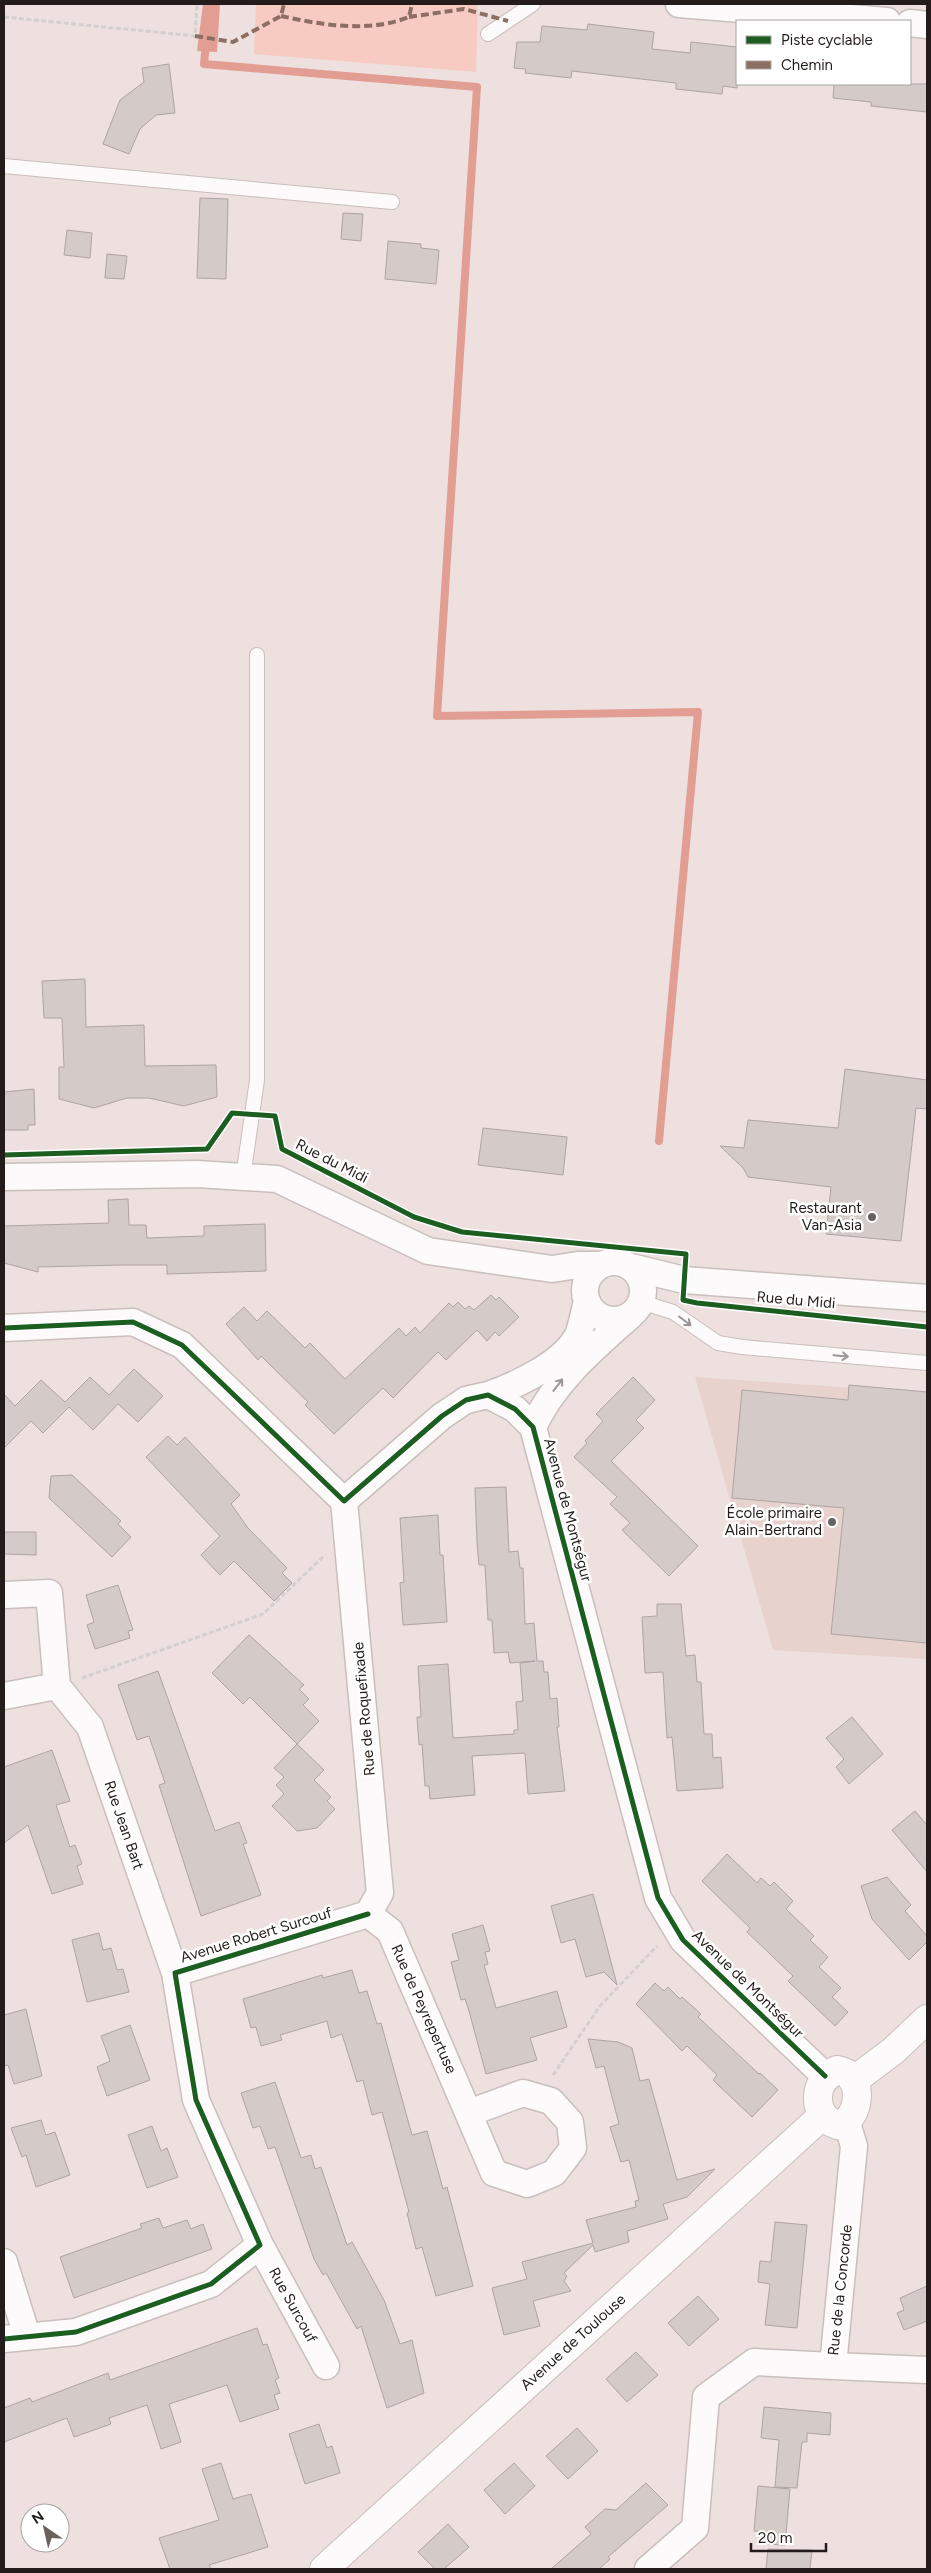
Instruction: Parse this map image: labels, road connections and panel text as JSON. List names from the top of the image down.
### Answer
{
  "streets": {
    "street": [
      "Rue du Midi",
      "Avenue de Montségur",
      "Rue de Roquefixade",
      "Rue Jean Bart",
      "Avenue Robert Surcouf",
      "Rue de Peyrepertuse",
      "Rue de la Concorde",
      "Rue Surcouf",
      "Avenue de Toulouse"
    ]
  },
  "crossings": [
    ["Avenue de Montségur", "Rue de la Concorde"],
    ["Avenue de Montségur", "Avenue de Toulouse"],
    ["Rue de Roquefixade", "Avenue Robert Surcouf"],
    ["Rue de Roquefixade", "Rue de Peyrepertuse"],
    ["Rue Jean Bart", "Avenue Robert Surcouf"],
    ["Avenue Robert Surcouf", "Rue de Peyrepertuse"],
    ["Avenue Robert Surcouf", "Rue Surcouf"],
    ["Rue de la Concorde", "Avenue de Toulouse"]
  ],
  "places": ["Restaurant Van-Asia", "École primaire Alain-Bertrand"],
  "legend": ["Piste cyclable", "Chemin"],
  "scale_bar": "20 m",
  "north": "top left"
}
